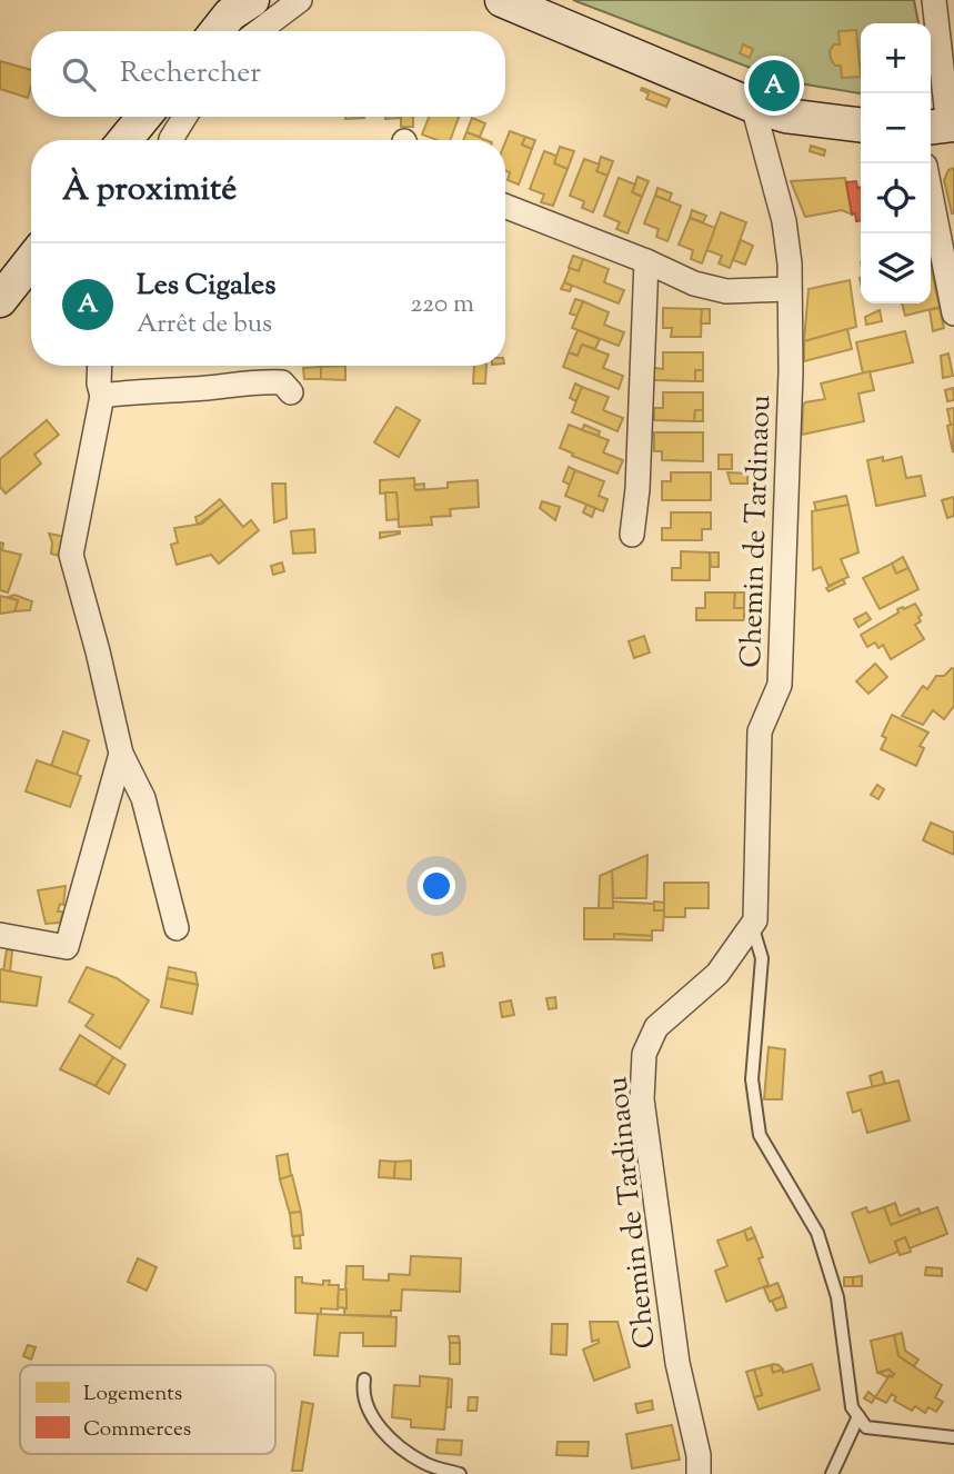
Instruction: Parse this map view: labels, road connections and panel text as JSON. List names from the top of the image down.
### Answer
{
  "streets": {
    "street": ["Chemin de Tardinaou"]
  },
  "legend": ["Logements", "Commerces"],
  "page": {
    "map_buttons": ["+", "−"],
    "search": "Rechercher",
    "pins": "A",
    "heading": "À proximité",
    "list": [
      {
        "mark": "A",
        "name": "Les Cigales",
        "note": "Arrêt de bus",
        "value": "220 m"
      }
    ]
  }
}
